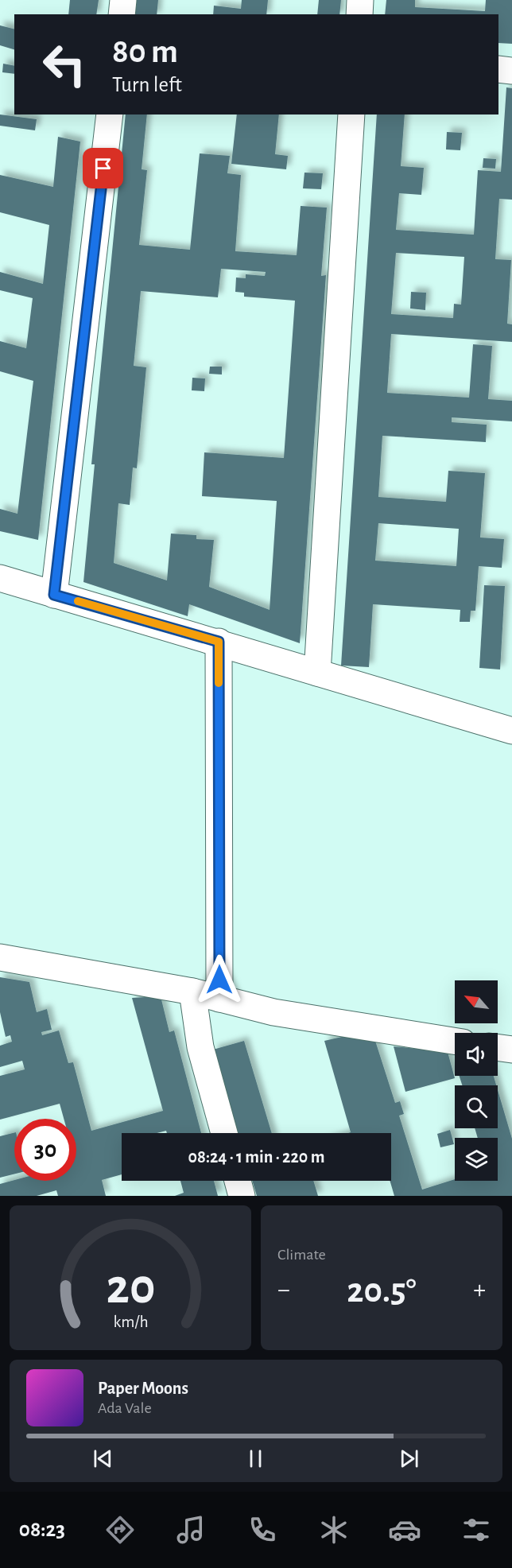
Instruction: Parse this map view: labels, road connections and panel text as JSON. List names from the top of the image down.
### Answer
{
  "north": "top left",
  "page": {
    "turn": ["80 m", "Turn left"],
    "limit": "30",
    "trip": "08:24 · 1 min · 220 m",
    "tile": "Climate",
    "heat": ["−", "20.5°", "+"],
    "song": ["Paper Moons", "Ada Vale"],
    "tabs": "08:23",
    "gauge": ["20", "km/h"]
  }
}
